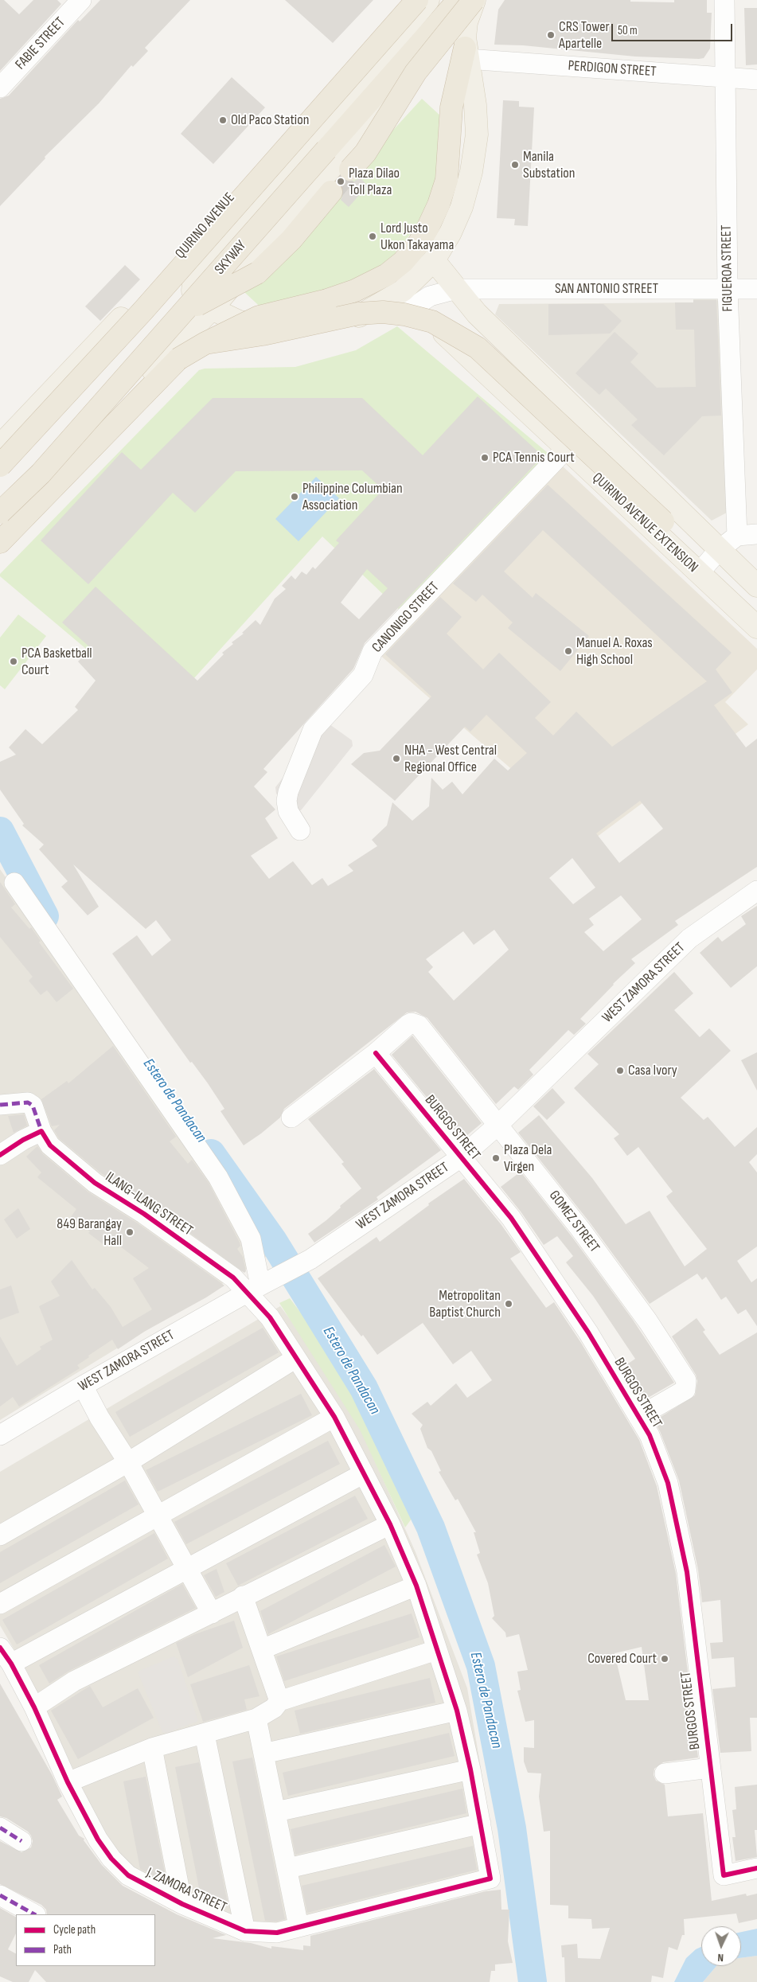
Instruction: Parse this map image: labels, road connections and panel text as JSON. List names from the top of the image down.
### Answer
{
  "streets": {
    "highway": ["SKYWAY"],
    "main road": ["QUIRINO AVENUE", "QUIRINO AVENUE EXTENSION"],
    "street": [
      "FABIE STREET",
      "PERDIGON STREET",
      "FIGUEROA STREET",
      "SAN ANTONIO STREET",
      "CANONIGO STREET",
      "WEST ZAMORA STREET",
      "BURGOS STREET",
      "ILANG-ILANG STREET",
      "GOMEZ STREET",
      "J. ZAMORA STREET"
    ]
  },
  "crossings": [
    ["PERDIGON STREET", "FIGUEROA STREET"],
    ["FIGUEROA STREET", "SAN ANTONIO STREET"],
    ["SAN ANTONIO STREET", "QUIRINO AVENUE EXTENSION"],
    ["QUIRINO AVENUE EXTENSION", "CANONIGO STREET"],
    ["WEST ZAMORA STREET", "BURGOS STREET"],
    ["WEST ZAMORA STREET", "ILANG-ILANG STREET"],
    ["WEST ZAMORA STREET", "GOMEZ STREET"],
    ["BURGOS STREET", "GOMEZ STREET"],
    ["ILANG-ILANG STREET", "J. ZAMORA STREET"]
  ],
  "water": ["Estero de Pandacan"],
  "places": [
    "CRS Tower Apartelle",
    "Old Paco Station",
    "Manila Substation",
    "Plaza Dilao Toll Plaza",
    "Lord Justo Ukon Takayama",
    "PCA Tennis Court",
    "Philippine Columbian Association",
    "Manuel A. Roxas High School",
    "PCA Basketball Court",
    "NHA - West Central Regional Office",
    "Casa Ivory",
    "Plaza Dela Virgen",
    "849 Barangay Hall",
    "Metropolitan Baptist Church",
    "Covered Court"
  ],
  "legend": ["Cycle path", "Path"],
  "scale_bar": "50 m",
  "north": "bottom"
}
